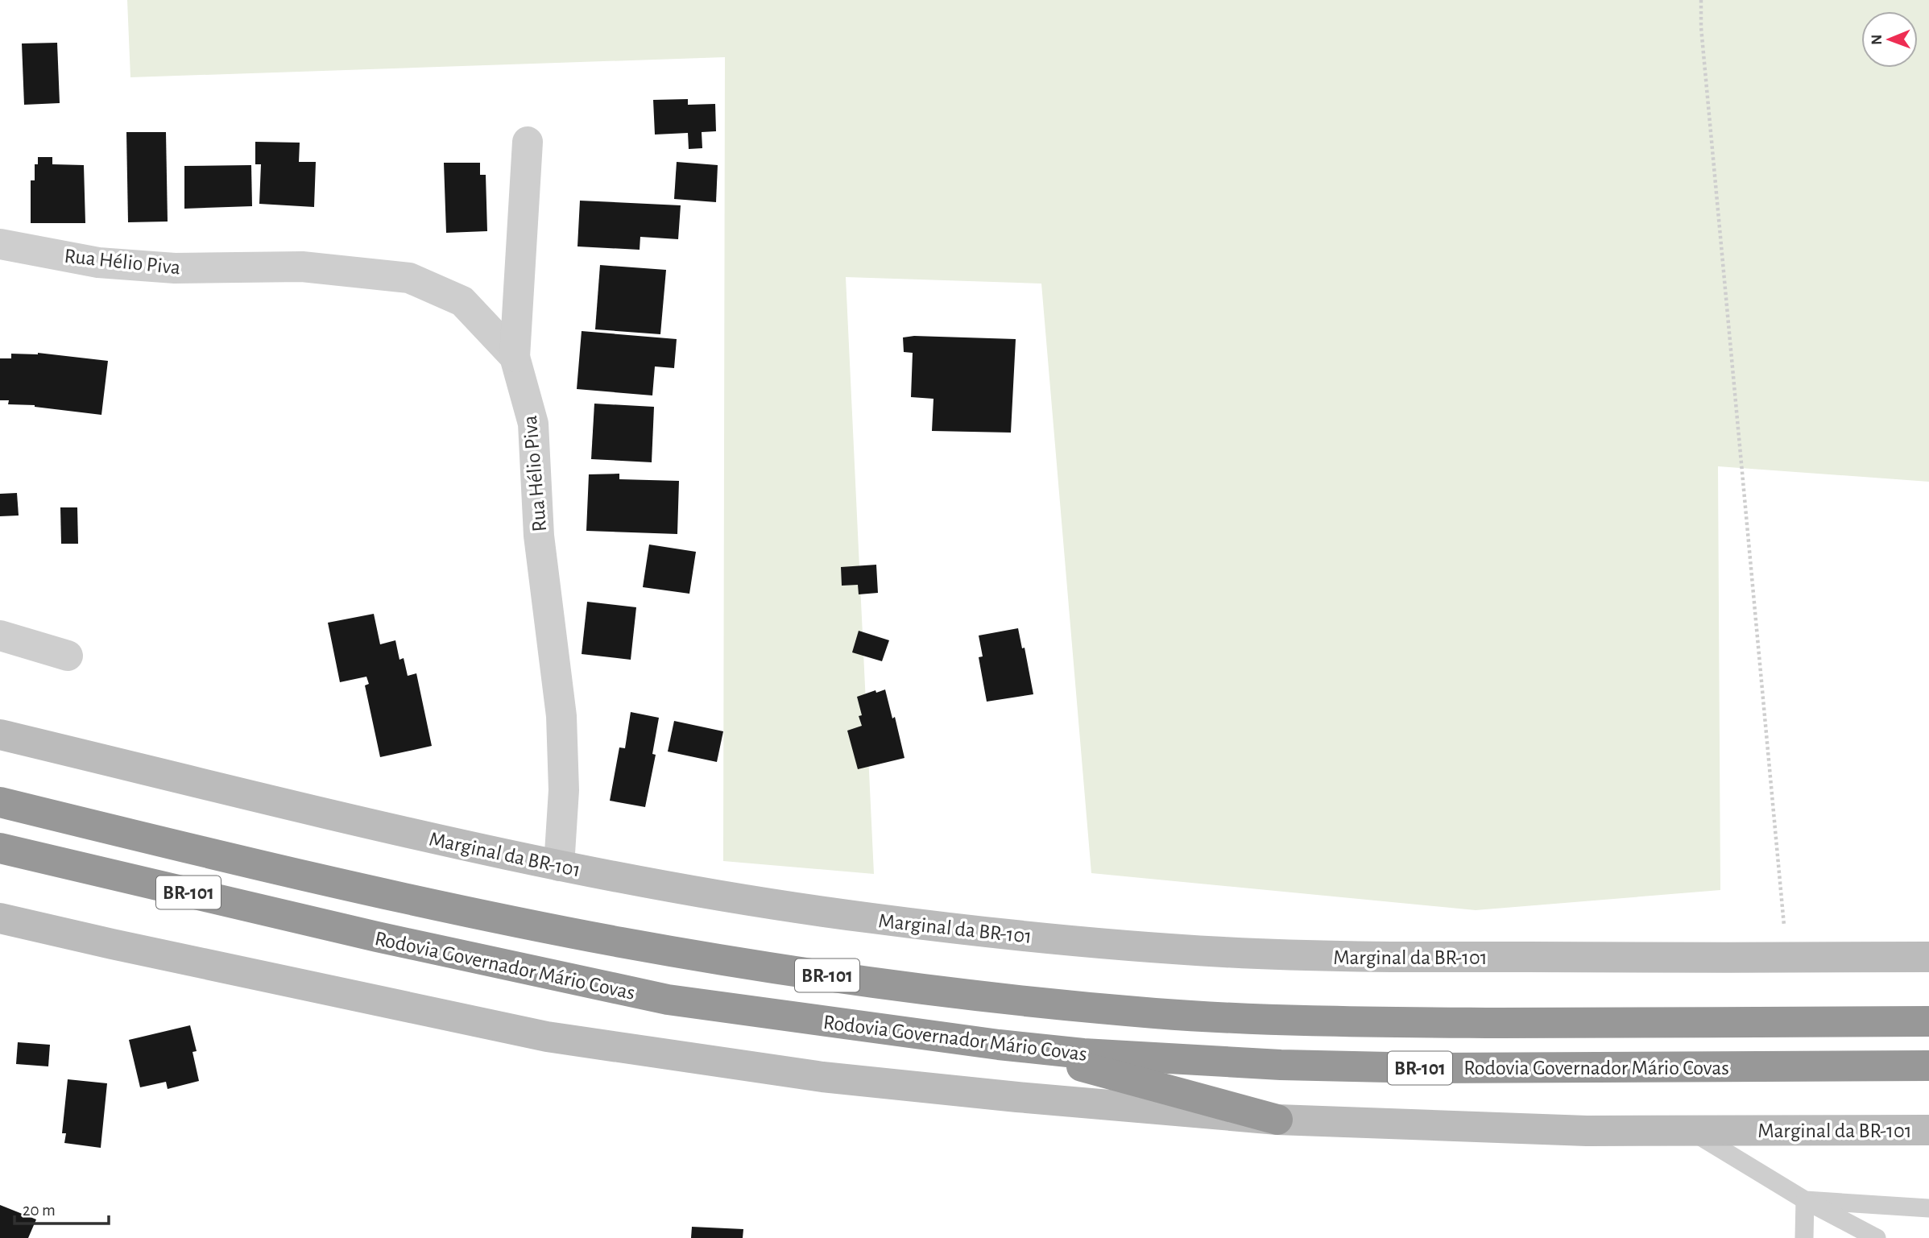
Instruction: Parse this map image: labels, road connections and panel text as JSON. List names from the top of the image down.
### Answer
{
  "streets": {
    "highway": ["BR-101", "Rodovia Governador Mário Covas"],
    "main road": ["Marginal da BR-101"],
    "street": ["Rua Hélio Piva"]
  },
  "crossings": [
    ["Rua Hélio Piva", "Marginal da BR-101"]
  ],
  "scale_bar": "20 m",
  "north": "left"
}
